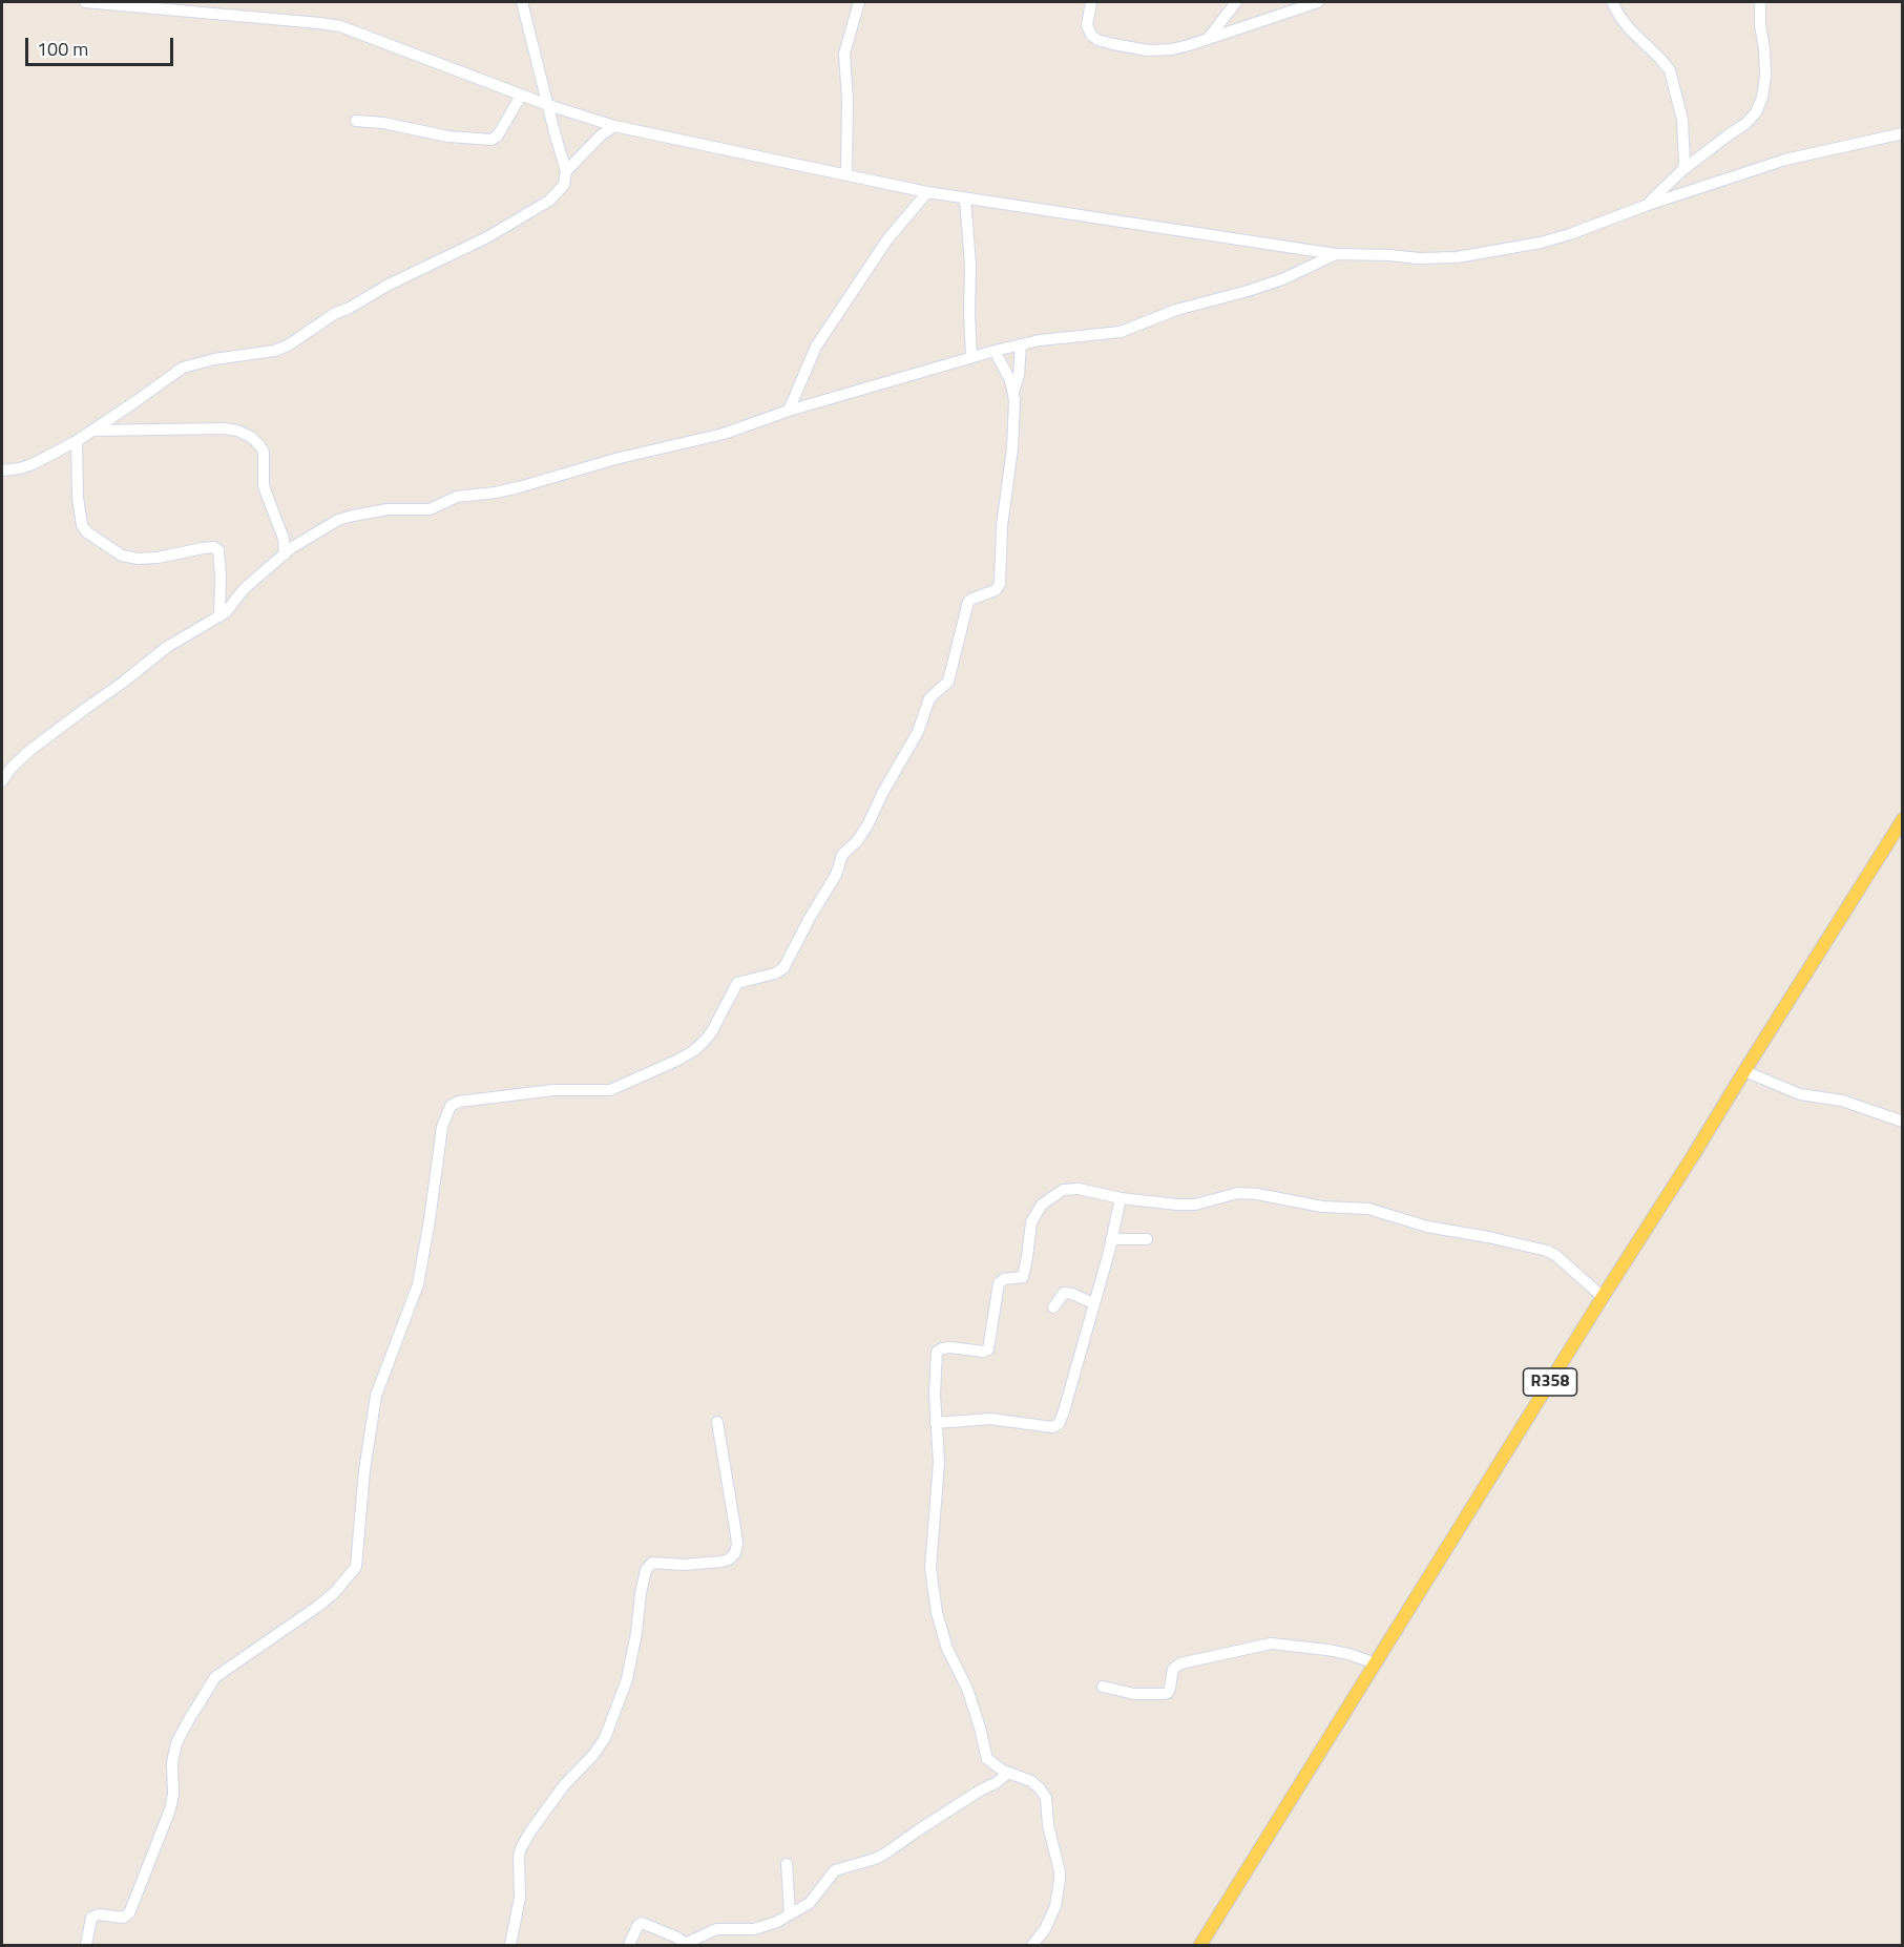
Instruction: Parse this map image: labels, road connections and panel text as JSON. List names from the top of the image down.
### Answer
{
  "streets": {
    "main road": ["R358"]
  },
  "scale_bar": "100 m"
}
